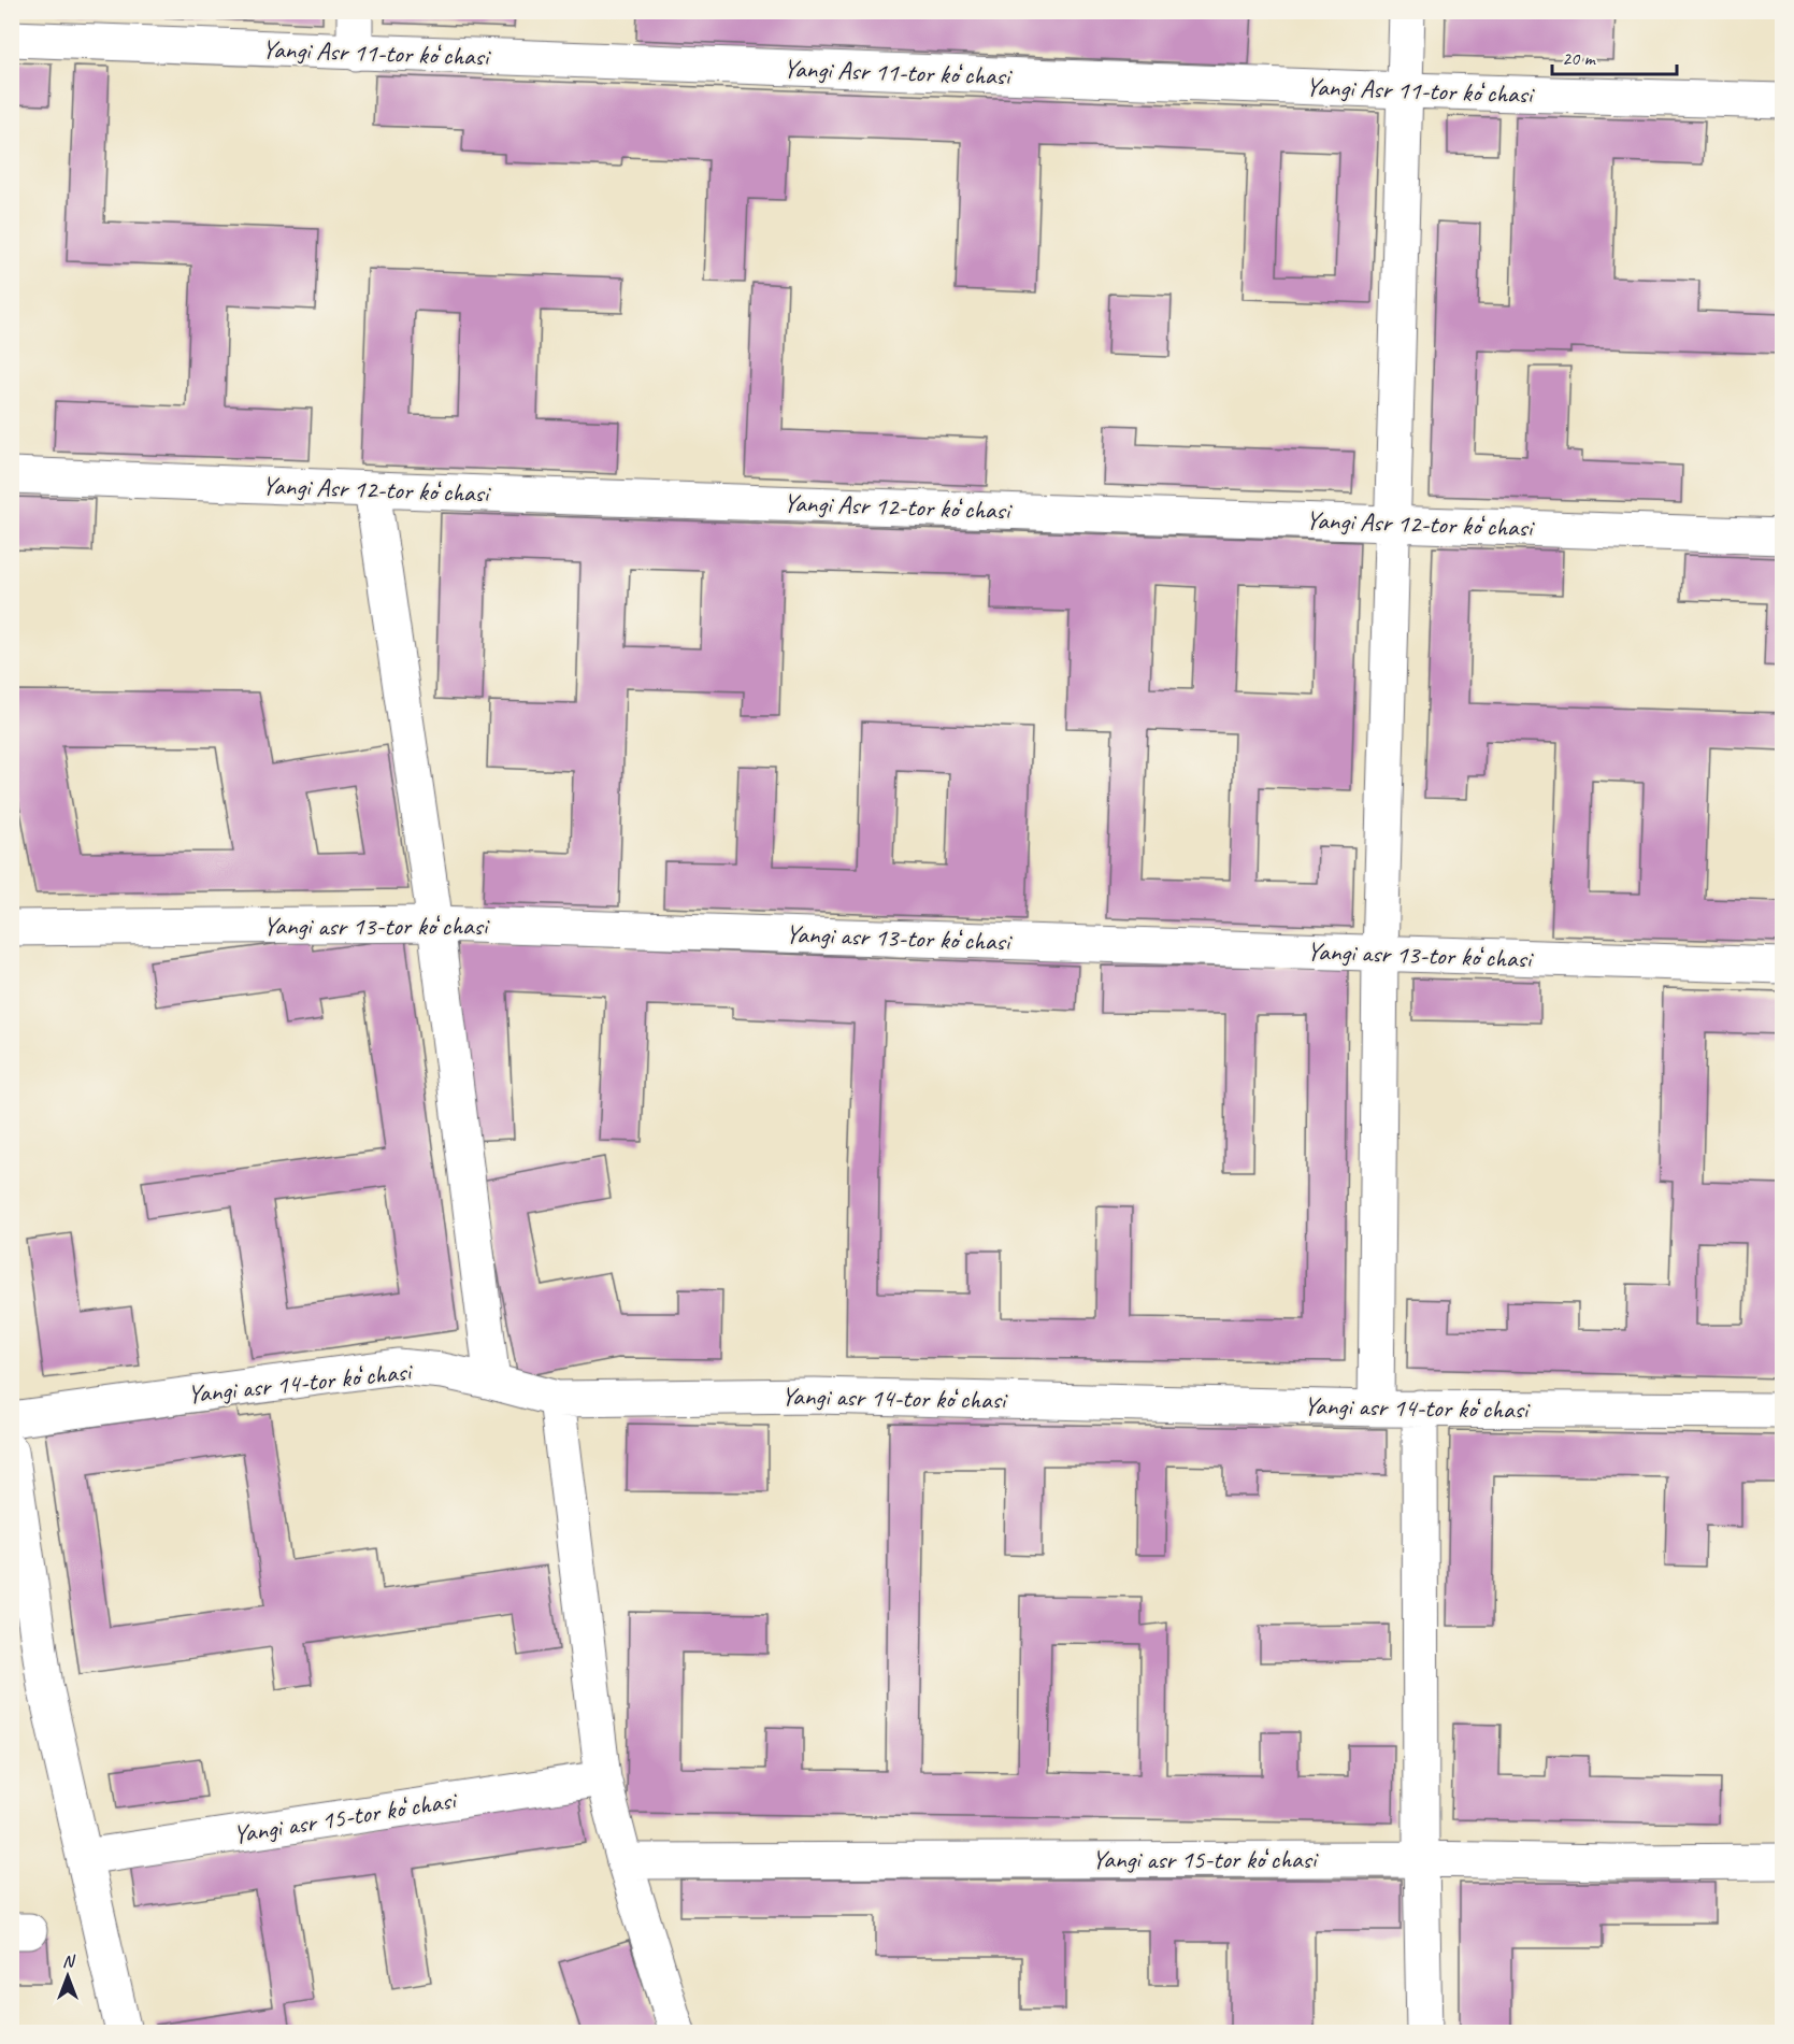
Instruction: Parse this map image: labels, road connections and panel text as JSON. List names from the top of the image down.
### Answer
{
  "streets": {
    "street": [
      "Yangi Asr 11-tor koʻchasi",
      "Yangi Asr 12-tor koʻchasi",
      "Yangi asr 13-tor koʻchasi",
      "Yangi asr 14-tor koʻchasi",
      "Yangi asr 15-tor koʻchasi"
    ]
  },
  "scale_bar": "20 m",
  "north": "top"
}
